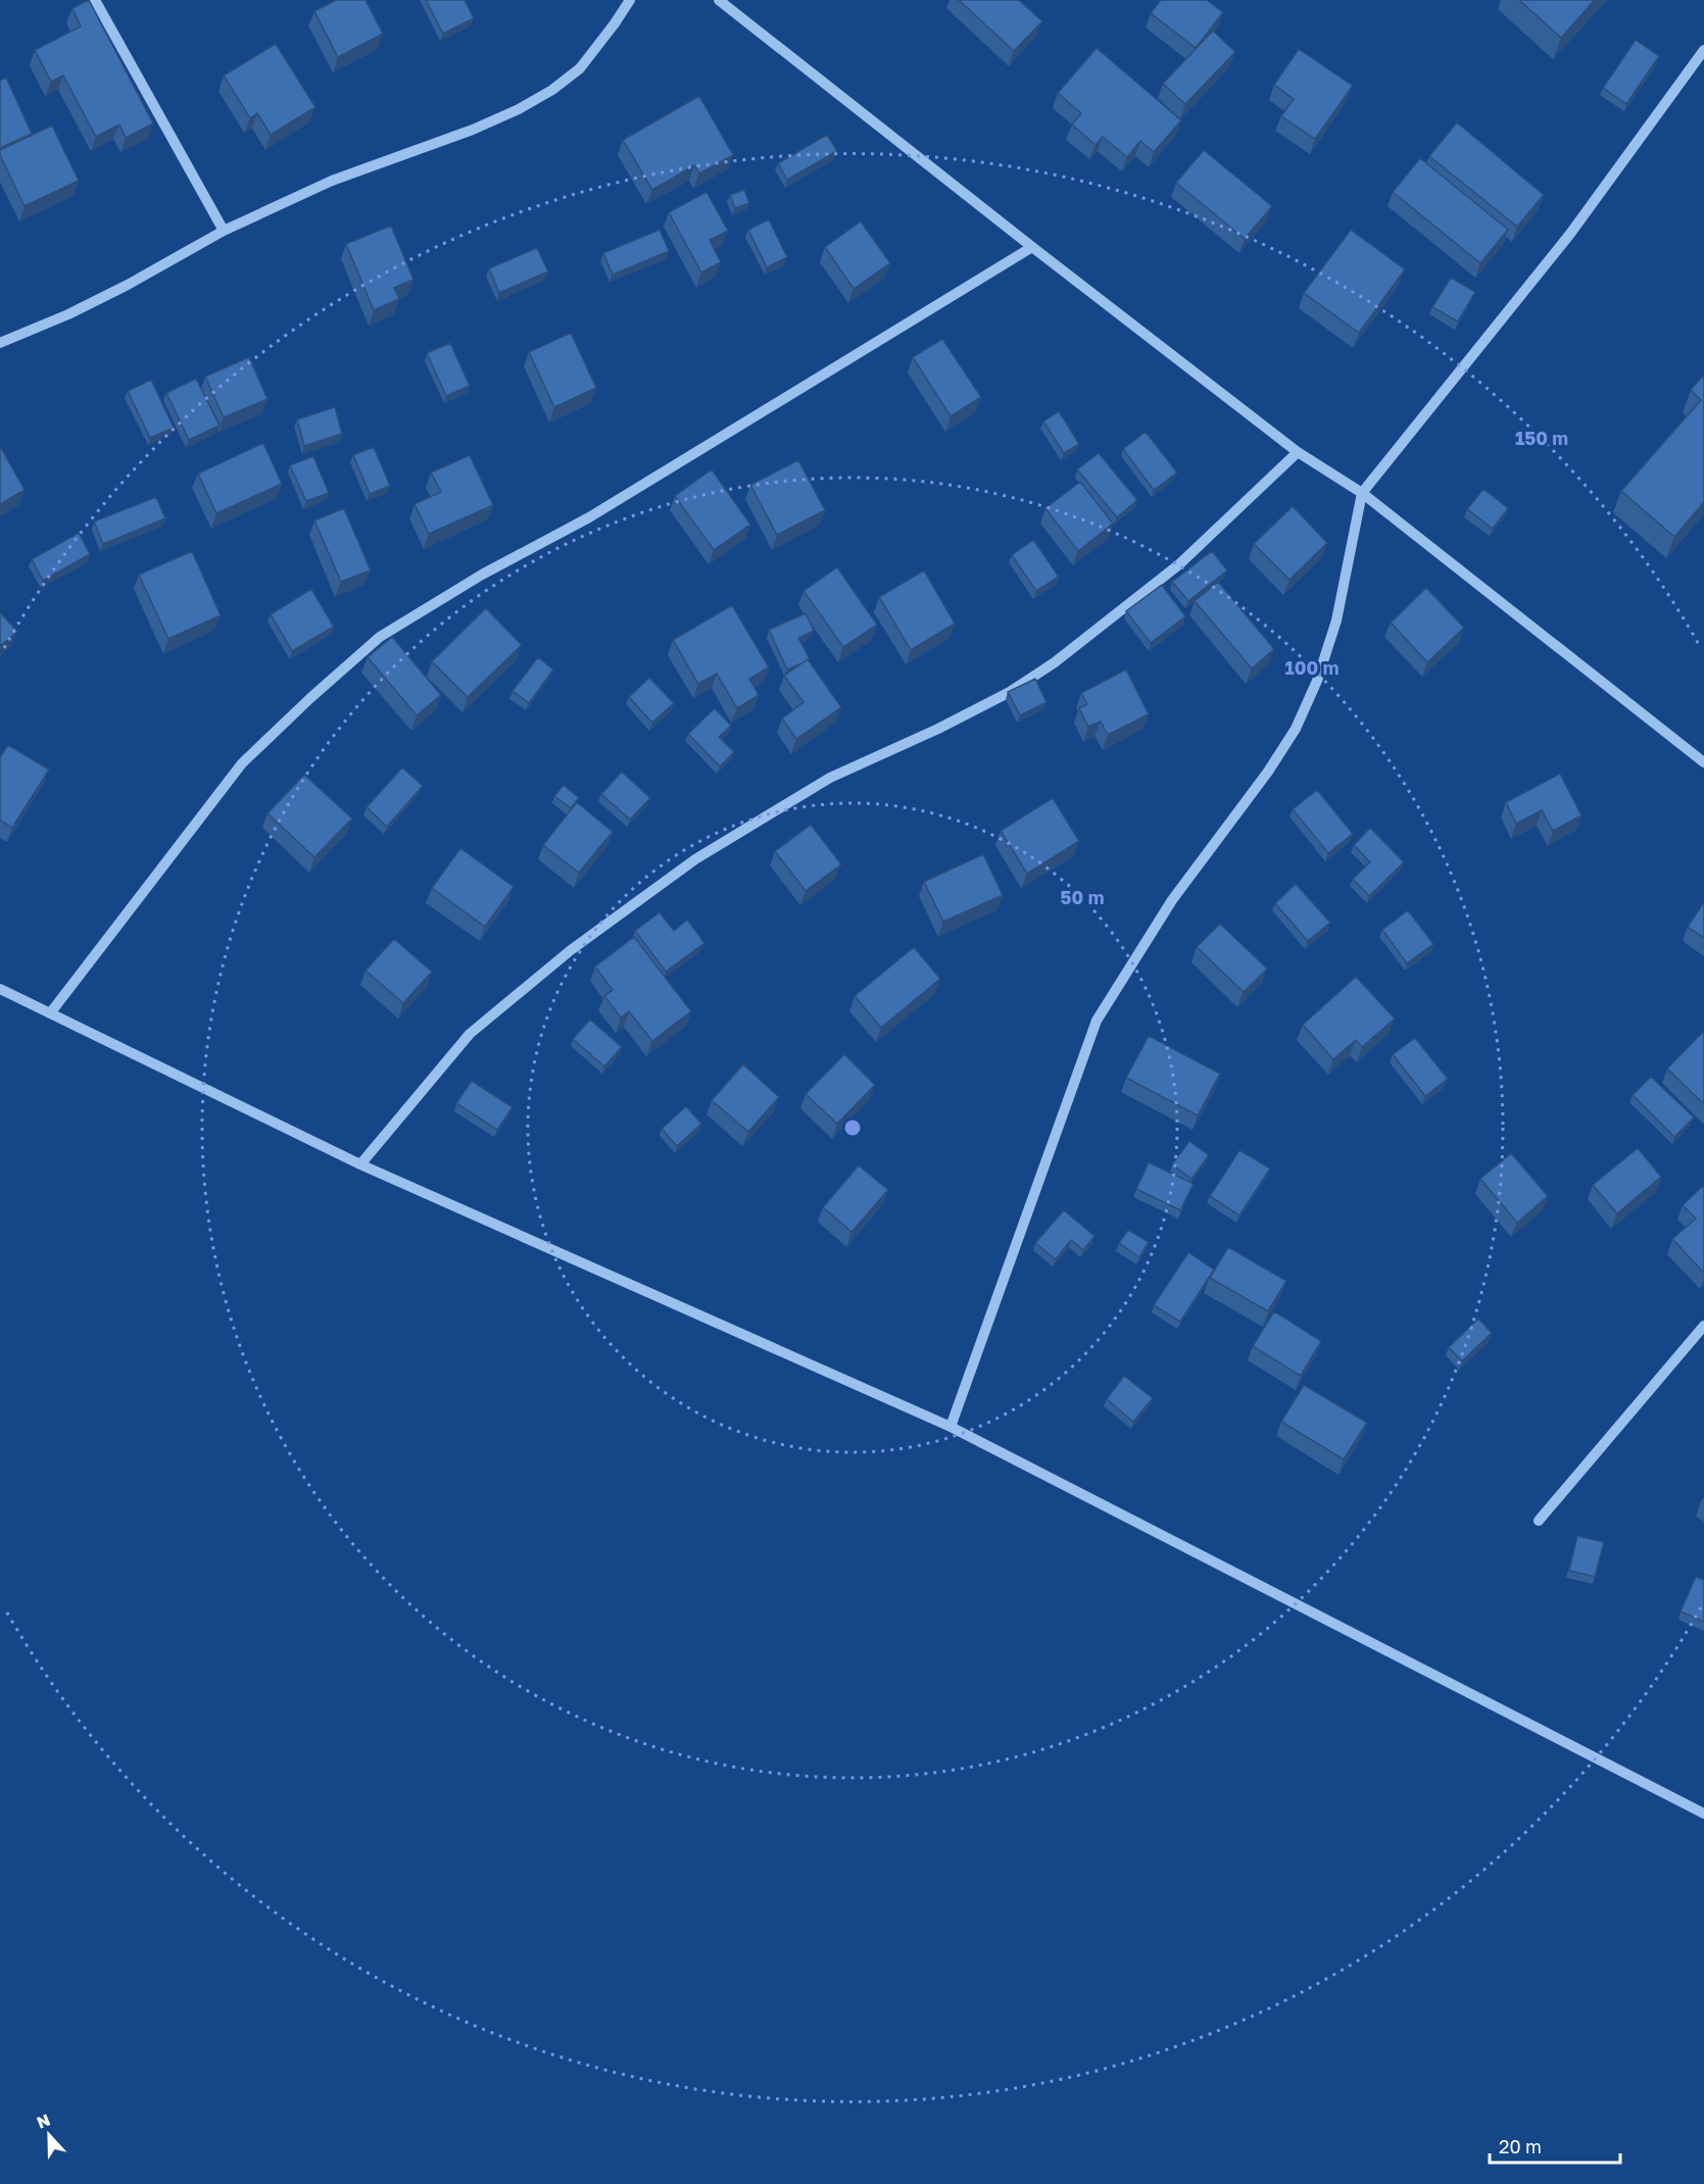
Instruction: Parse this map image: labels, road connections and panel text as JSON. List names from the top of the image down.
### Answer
{
  "scale_bar": "20 m",
  "north": "top",
  "rings": ["150 m", "100 m", "50 m"]
}
